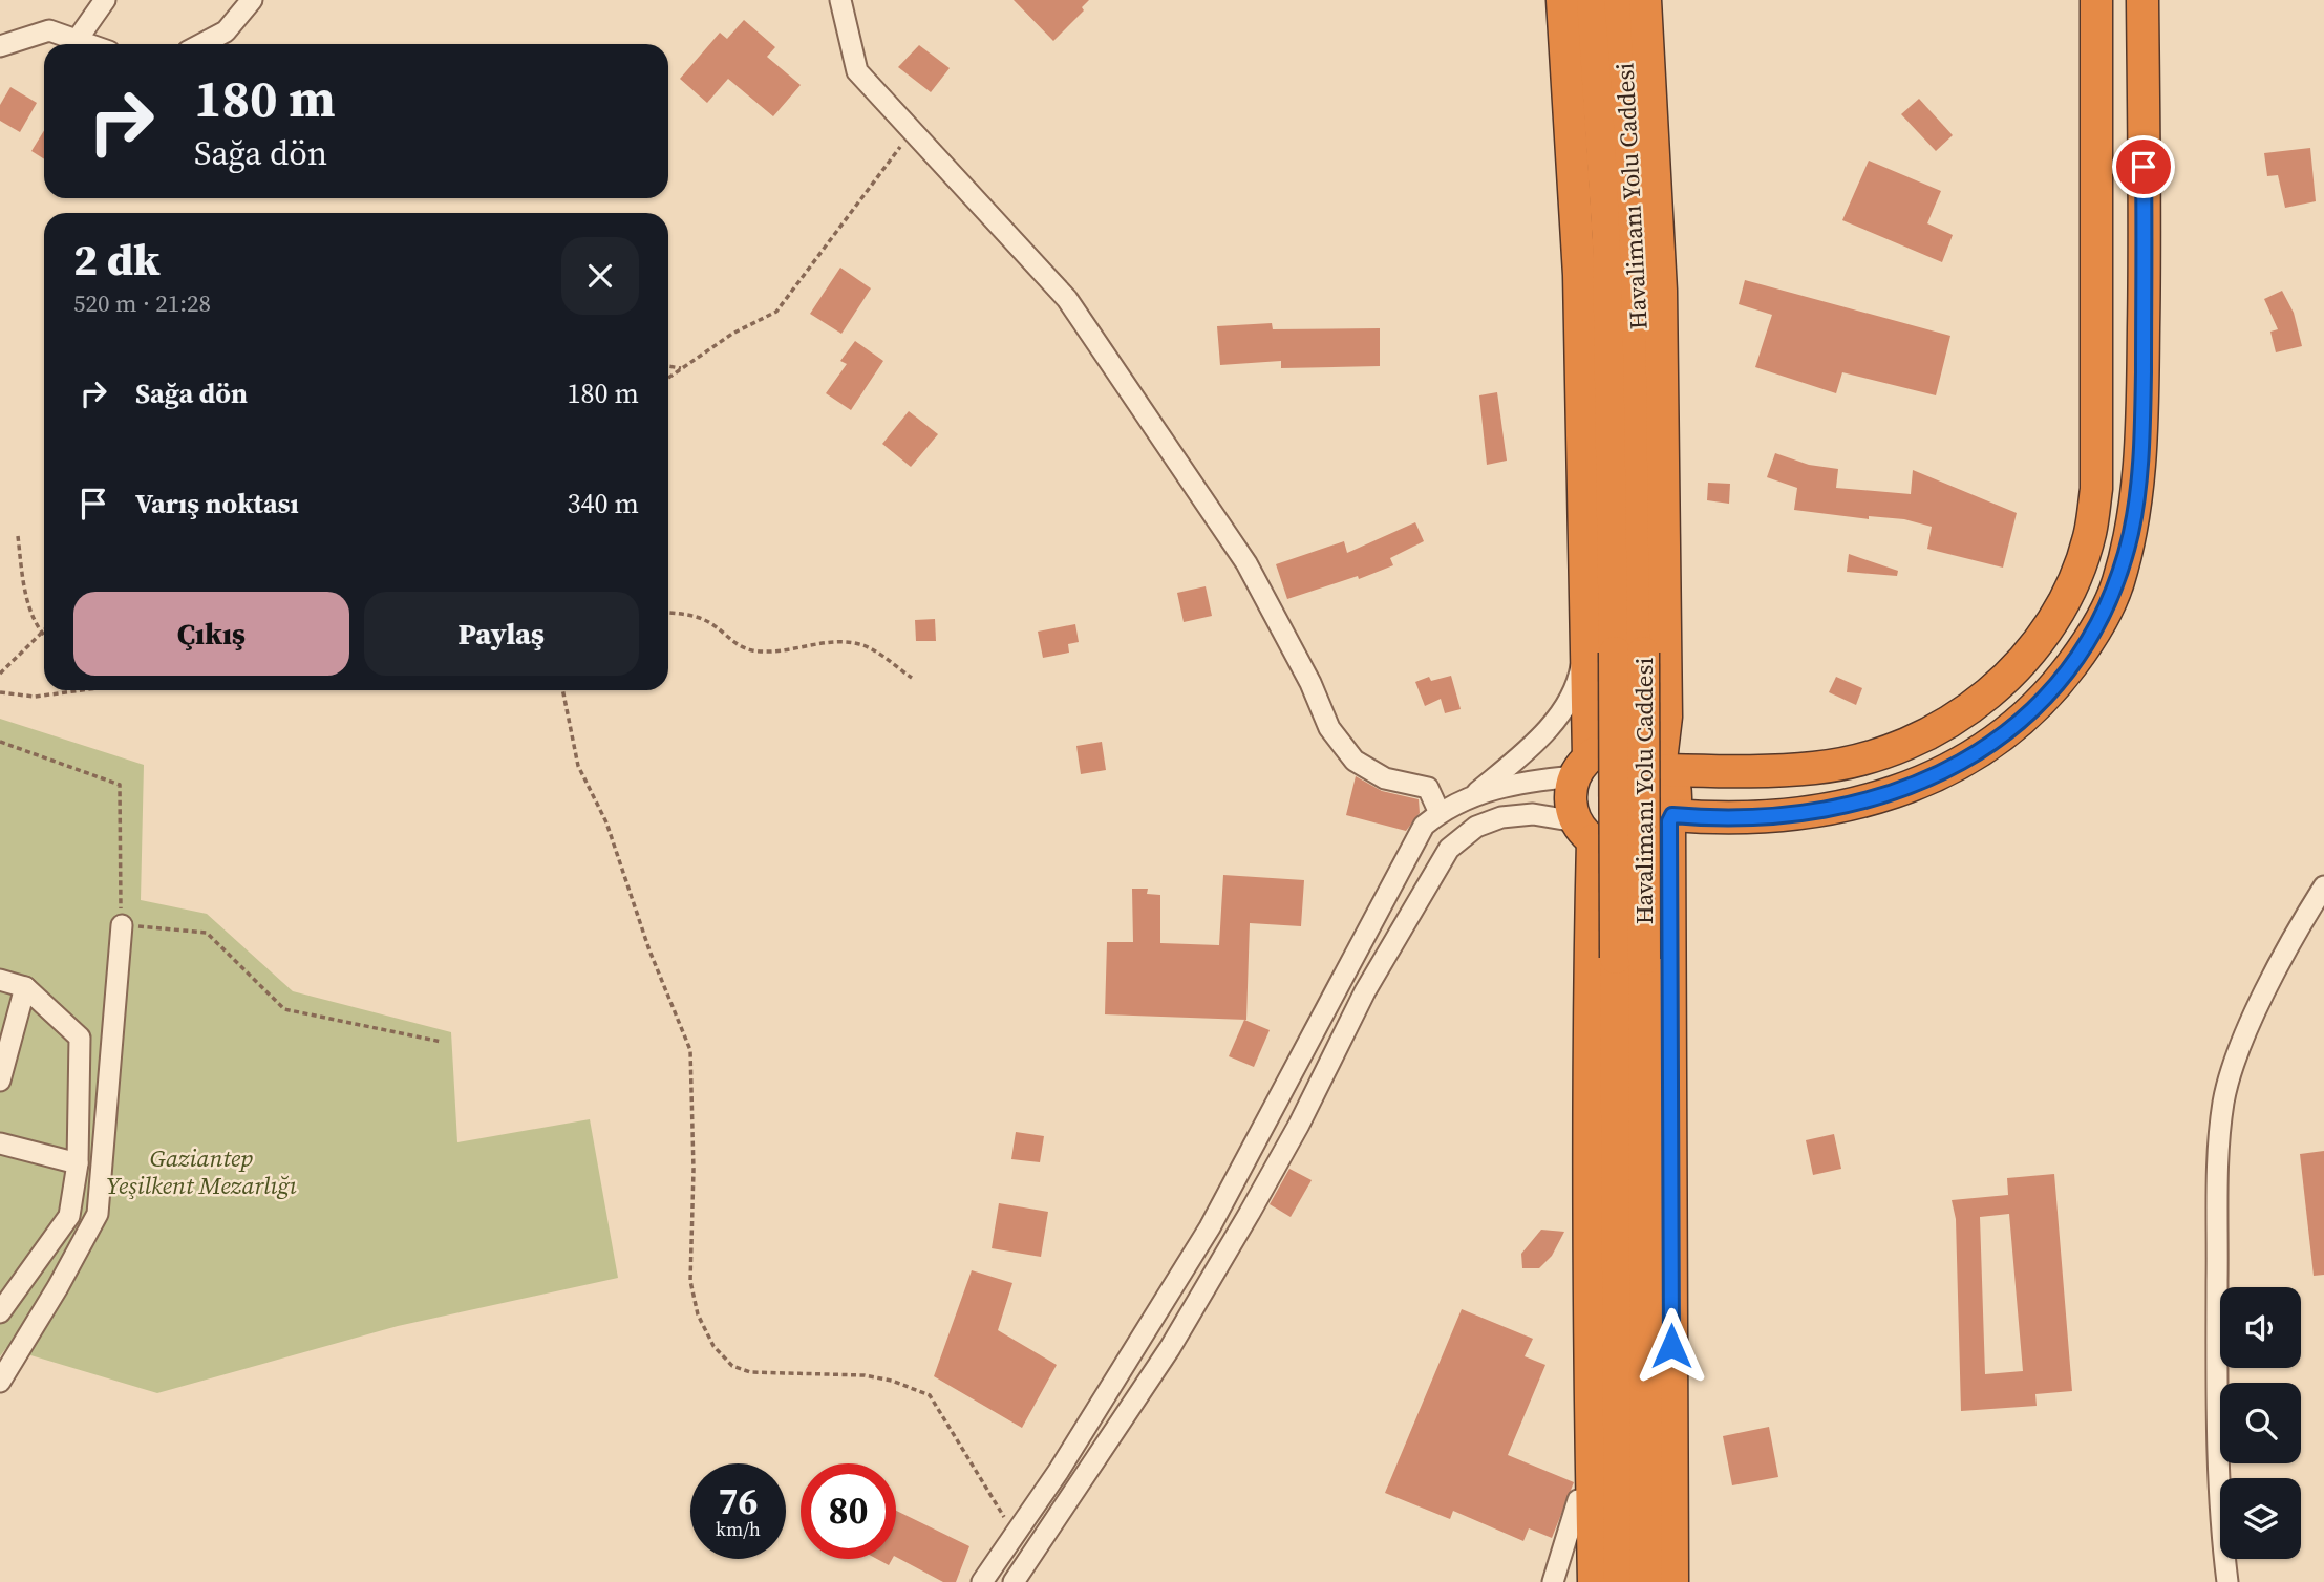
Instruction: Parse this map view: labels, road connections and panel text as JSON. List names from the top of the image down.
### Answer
{
  "streets": {
    "highway": ["Havalimanı Yolu Caddesi"]
  },
  "parks": ["Gaziantep Yeşilkent Mezarlığı"],
  "page": {
    "turn": ["180 m", "Sağa dön"],
    "heading": ["2 dk", "520 m · 21:28"],
    "list": [
      {
        "name": "Sağa dön",
        "value": "180 m"
      },
      {
        "name": "Varış noktası",
        "value": "340 m"
      }
    ],
    "buttons": ["Çıkış", "Paylaş"],
    "speed": "76 km/h",
    "limit": "80"
  }
}
